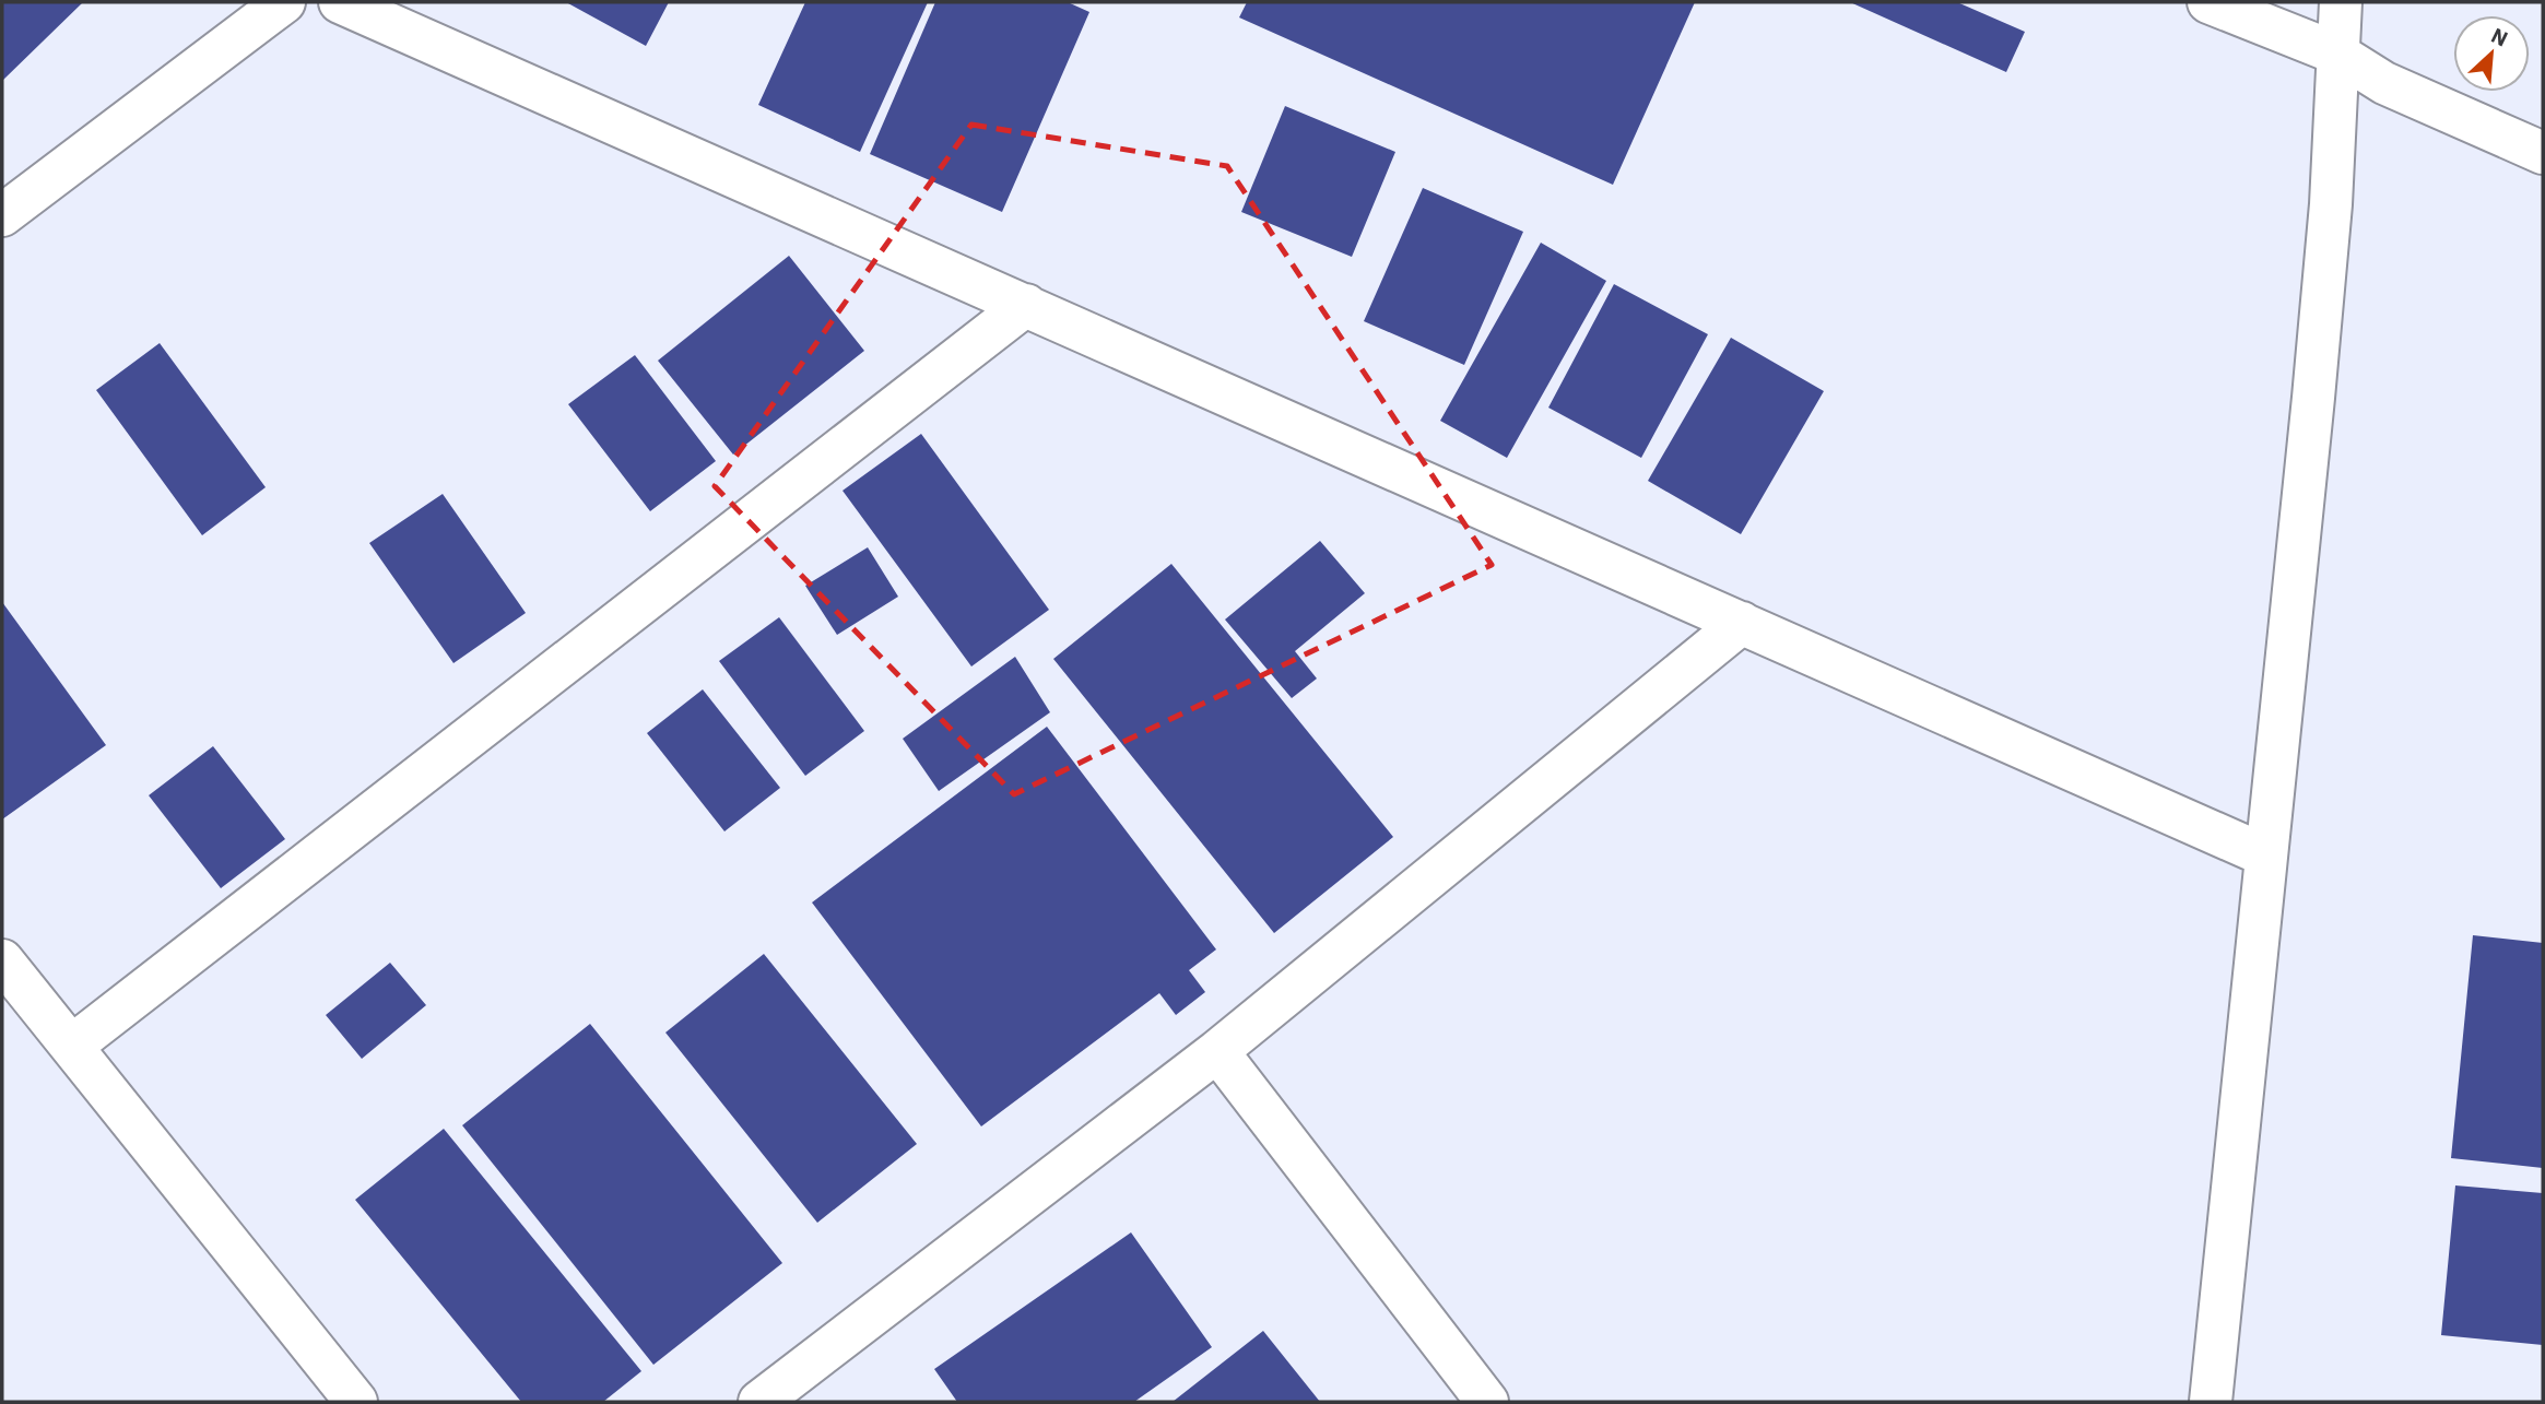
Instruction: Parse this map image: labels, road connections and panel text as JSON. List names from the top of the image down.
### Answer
{
  "north": "top right"
}
